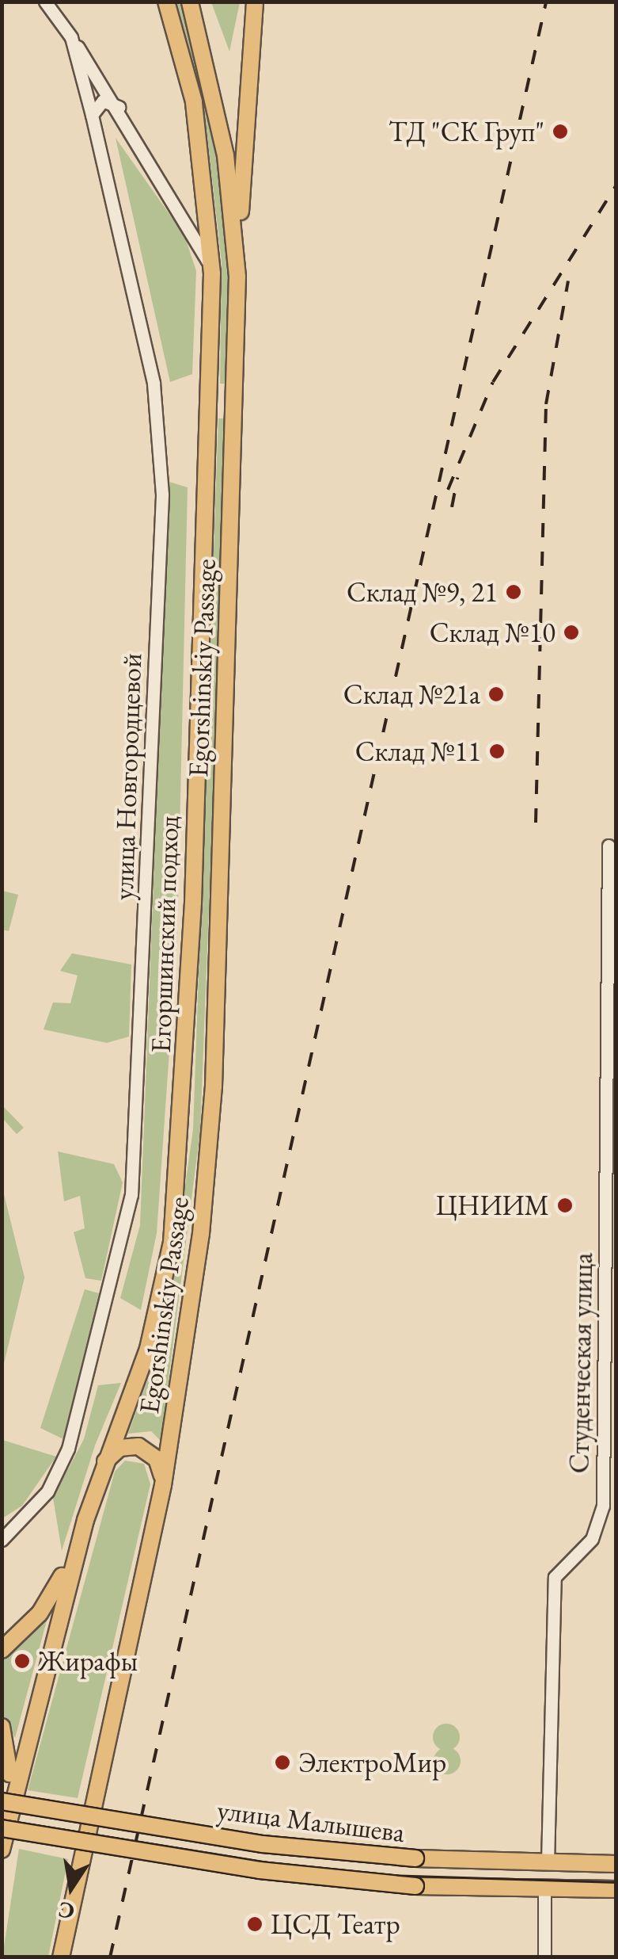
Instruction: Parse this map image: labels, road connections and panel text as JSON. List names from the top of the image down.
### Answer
{
  "streets": {
    "main road": ["Egorshinskiy Passage", "Егоршинский подход", "улица Малышева"],
    "street": ["улица Новгородцевой", "Студенческая улица"]
  },
  "crossings": [
    ["Егоршинский подход", "улица Малышева"],
    ["Студенческая улица", "улица Малышева"]
  ],
  "places": [
    "ТД \"СК Груп\"",
    "Склад №9, 21",
    "Склад №10",
    "Склад №21а",
    "Склад №11",
    "ЦНИИМ",
    "Жирафы",
    "ЭлектроМир",
    "ЦСД Театр"
  ],
  "north": "bottom"
}
